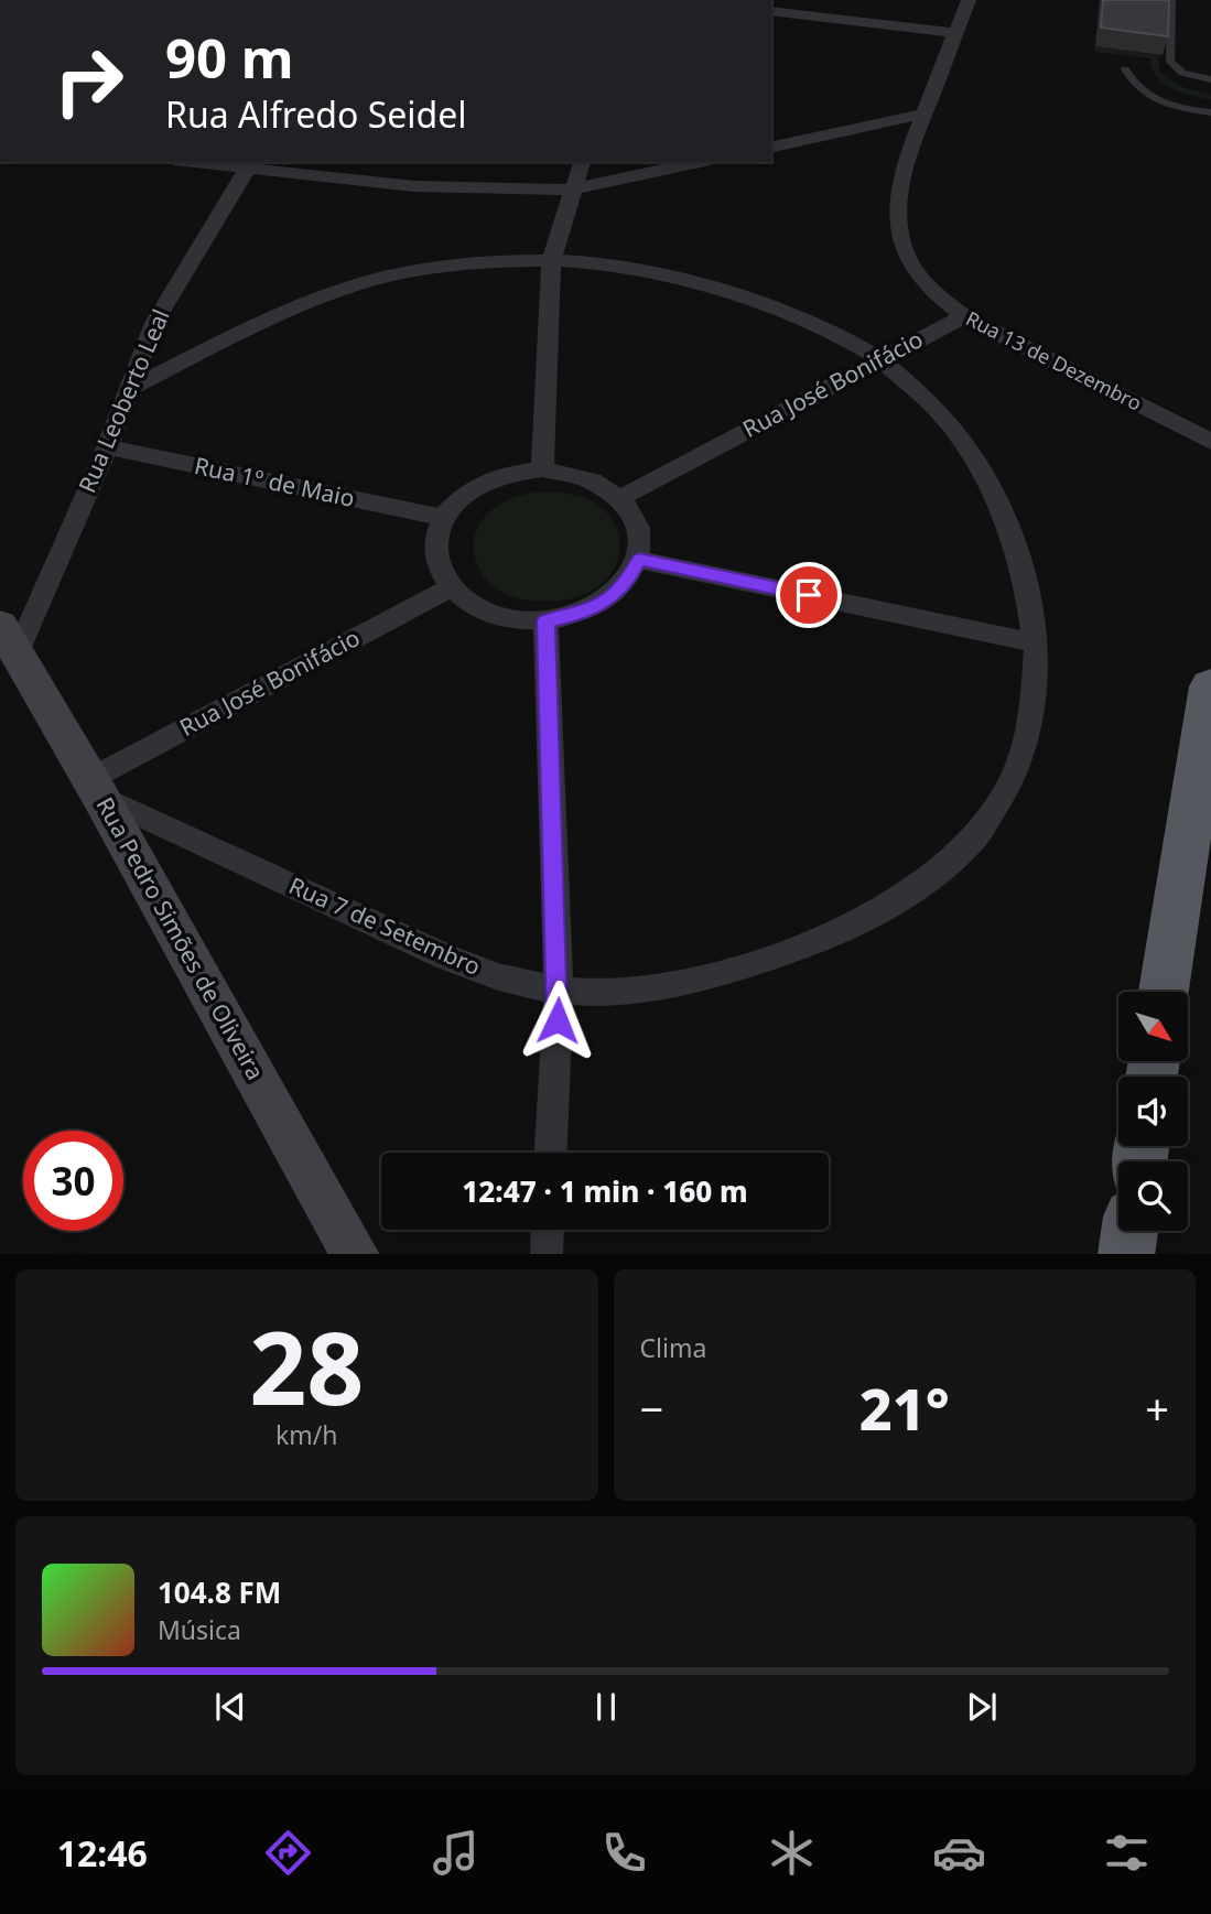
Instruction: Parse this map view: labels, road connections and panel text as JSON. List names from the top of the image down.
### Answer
{
  "streets": {
    "main road": ["Rua Pedro Simões de Oliveira"],
    "street": [
      "Rua 13 de Dezembro",
      "Rua José Bonifácio",
      "Rua Leoberto Leal",
      "Rua 1º de Maio",
      "Rua 7 de Setembro"
    ]
  },
  "crossings": [
    ["Rua 13 de Dezembro", "Rua José Bonifácio"],
    ["Rua José Bonifácio", "Rua 1º de Maio"],
    ["Rua José Bonifácio", "Rua 7 de Setembro"],
    ["Rua José Bonifácio", "Rua Pedro Simões de Oliveira"],
    ["Rua Leoberto Leal", "Rua 1º de Maio"],
    ["Rua Leoberto Leal", "Rua 7 de Setembro"],
    ["Rua Leoberto Leal", "Rua Pedro Simões de Oliveira"],
    ["Rua 7 de Setembro", "Rua Pedro Simões de Oliveira"]
  ],
  "north": "bottom right",
  "page": {
    "turn": ["90 m", "Rua Alfredo Seidel"],
    "limit": "30",
    "trip": "12:47 · 1 min · 160 m",
    "tile": [
      ["28", "km/h"],
      "Clima"
    ],
    "heat": ["−", "21°", "+"],
    "song": ["104.8 FM", "Música"],
    "tabs": "12:46"
  }
}
